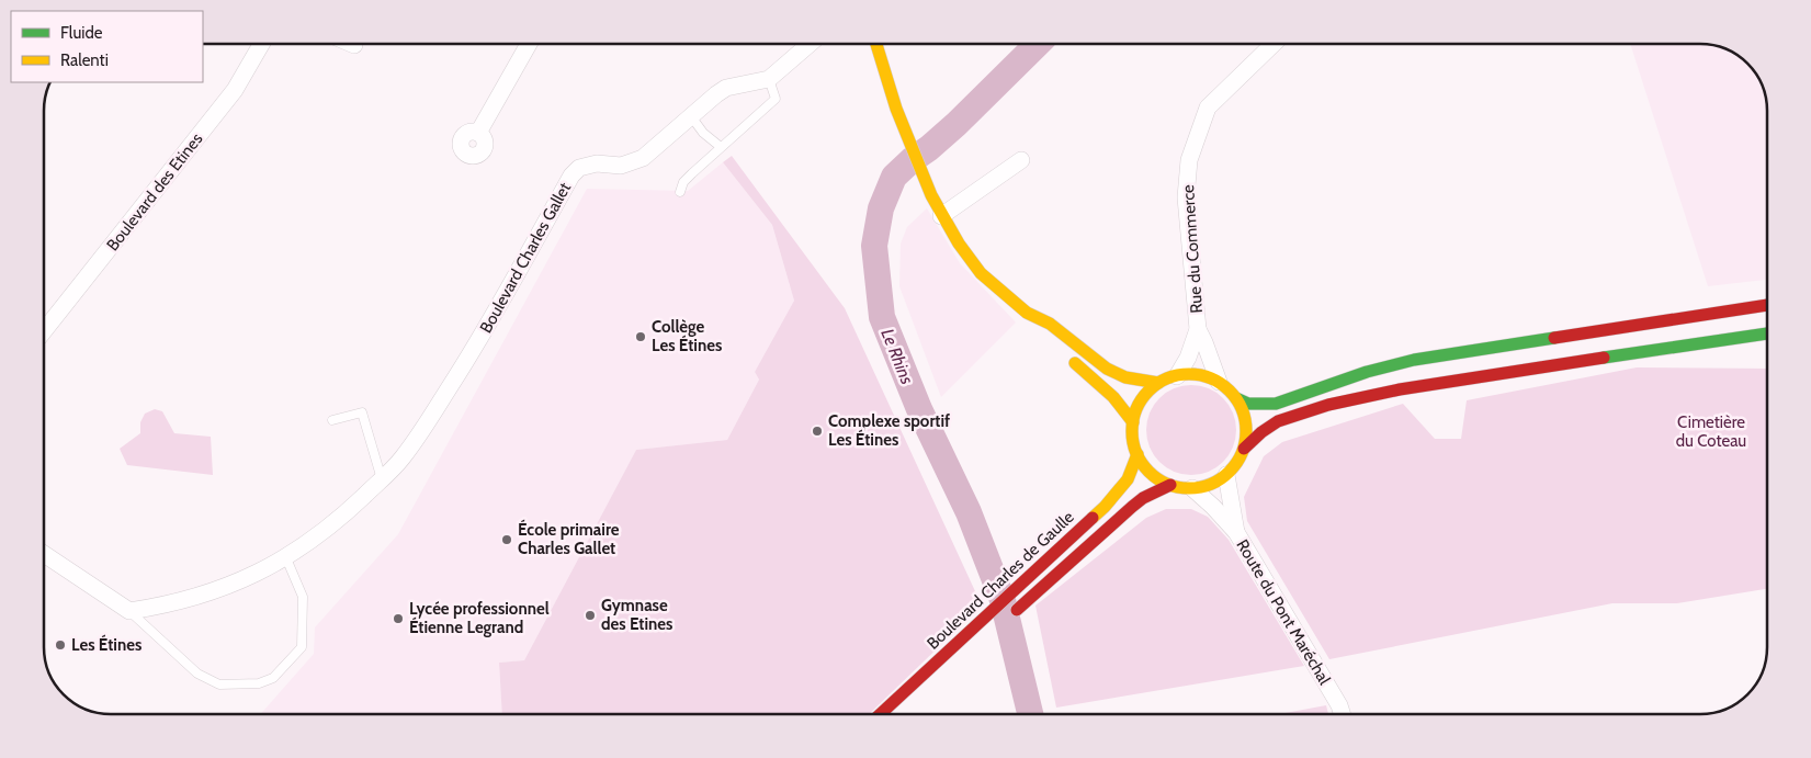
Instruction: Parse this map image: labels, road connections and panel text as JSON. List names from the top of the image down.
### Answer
{
  "streets": {
    "main road": ["Boulevard Charles de Gaulle"],
    "street": [
      "Boulevard des Etines",
      "Rue du Commerce",
      "Boulevard Charles Gallet",
      "Route du Pont Maréchal"
    ]
  },
  "crossings": [
    ["Rue du Commerce", "Boulevard Charles de Gaulle"],
    ["Rue du Commerce", "Route du Pont Maréchal"],
    ["Boulevard Charles de Gaulle", "Route du Pont Maréchal"]
  ],
  "water": ["Le Rhins"],
  "parks": ["Cimetière du Coteau"],
  "places": [
    "Collège Les Étines",
    "Complexe sportif Les Étines",
    "École primaire Charles Gallet",
    "Gymnase des Etines",
    "Lycée professionnel Étienne Legrand",
    "Les Étines"
  ],
  "legend": ["Fluide", "Ralenti"]
}
